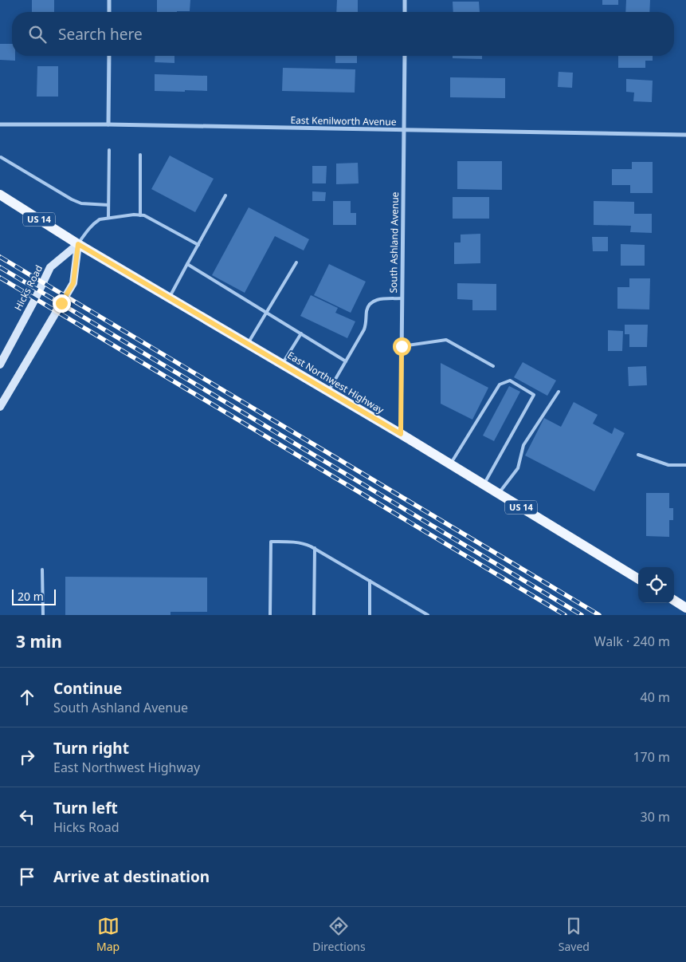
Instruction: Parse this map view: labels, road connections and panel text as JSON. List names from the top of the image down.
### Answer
{
  "streets": {
    "main road": ["US 14", "Hicks Road", "East Northwest Highway"],
    "street": ["East Kenilworth Avenue", "South Ashland Avenue"]
  },
  "crossings": [
    ["East Kenilworth Avenue", "South Ashland Avenue"],
    ["US 14", "Hicks Road"],
    ["US 14", "East Northwest Highway"],
    ["South Ashland Avenue", "East Northwest Highway"],
    ["Hicks Road", "East Northwest Highway"]
  ],
  "scale_bar": "20 m",
  "page": {
    "search": "Search here",
    "scale": "20 m",
    "heading": ["3 min", "Walk · 240 m"],
    "list": [
      ["Continue", "South Ashland Avenue", "40 m"],
      ["Turn right", "East Northwest Highway", "170 m"],
      ["Turn left", "Hicks Road", "30 m"],
      "Arrive at destination"
    ],
    "nav": ["Map", "Directions", "Saved"]
  }
}
